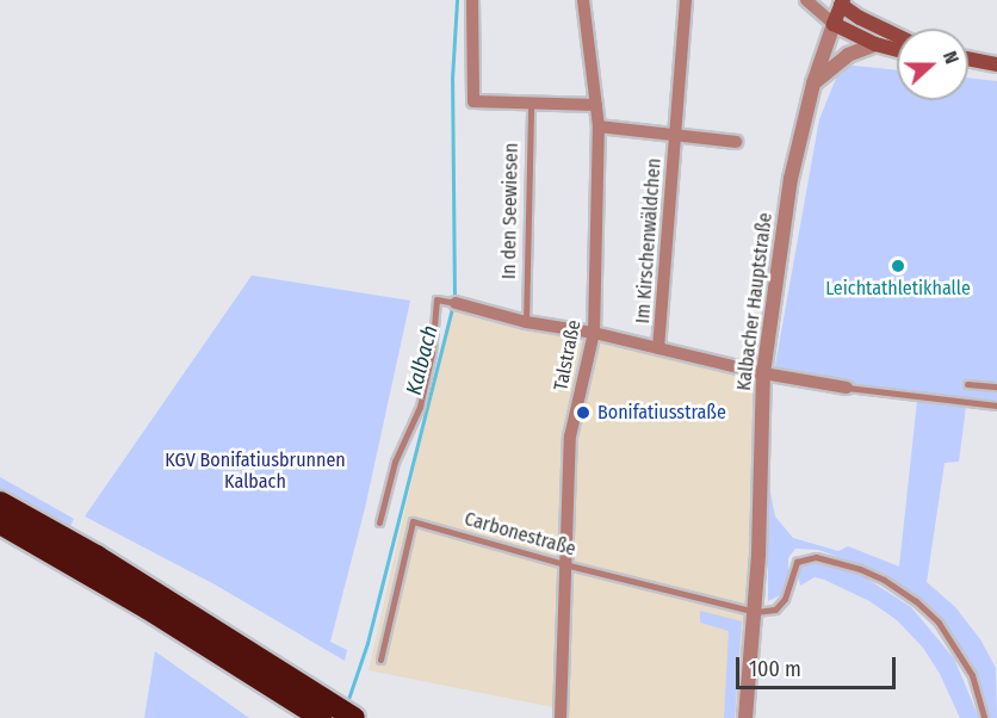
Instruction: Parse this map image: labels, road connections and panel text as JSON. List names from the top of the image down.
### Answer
{
  "streets": {
    "main road": ["Kalbacher Hauptstraße"],
    "street": ["Im Kirschenwäldchen", "Talstraße"],
    "lane": ["In den Seewiesen", "Carbonestraße"]
  },
  "crossings": [
    ["Im Kirschenwäldchen", "Talstraße"],
    ["Kalbacher Hauptstraße", "Carbonestraße"],
    ["Talstraße", "Carbonestraße"]
  ],
  "water": ["Kalbach"],
  "parks": ["KGV Bonifatiusbrunnen Kalbach"],
  "places": ["Leichtathletikhalle", "Bonifatiusstraße"],
  "scale_bar": "100 m",
  "north": "right"
}
